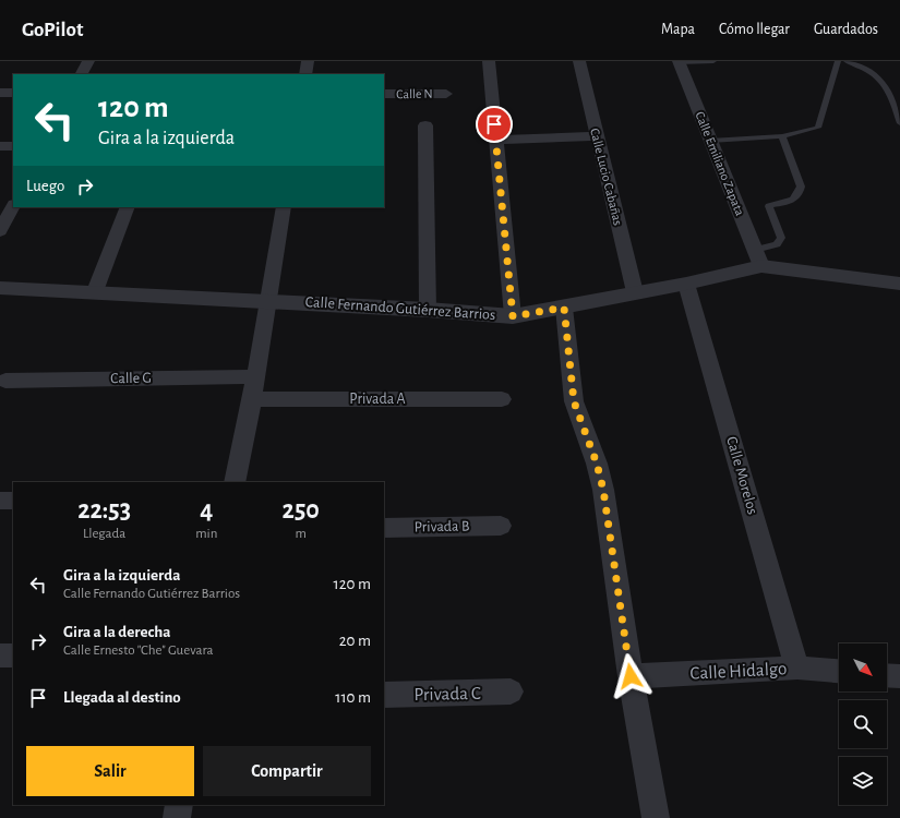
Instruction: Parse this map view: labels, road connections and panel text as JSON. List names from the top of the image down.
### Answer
{
  "streets": {
    "street": [
      "Calle N",
      "Calle Emiliano Zapata",
      "Calle Lucio Cabañas",
      "Calle Fernando Gutiérrez Barrios",
      "Calle G",
      "Privada A",
      "Calle Morelos",
      "Privada B",
      "Calle Hidalgo",
      "Privada C"
    ]
  },
  "crossings": [
    ["Calle Emiliano Zapata", "Calle Fernando Gutiérrez Barrios"],
    ["Calle Lucio Cabañas", "Calle Fernando Gutiérrez Barrios"],
    ["Calle Fernando Gutiérrez Barrios", "Calle Morelos"],
    ["Calle Morelos", "Calle Hidalgo"]
  ],
  "north": "bottom right",
  "page": {
    "header": "GoPilot",
    "nav": ["Mapa", "Cómo llegar", "Guardados"],
    "turn": ["120 m", "Gira a la izquierda"],
    "then": "Luego",
    "eta": [
      "22:53",
      "Llegada",
      "4",
      "min",
      "250",
      "m"
    ],
    "list": [
      {
        "name": "Gira a la izquierda",
        "note": "Calle Fernando Gutiérrez Barrios",
        "value": "120 m"
      },
      {
        "name": "Gira a la derecha",
        "note": "Calle Ernesto \"Che\" Guevara",
        "value": "20 m"
      },
      {
        "name": "Llegada al destino",
        "value": "110 m"
      }
    ],
    "buttons": ["Salir", "Compartir"]
  }
}
